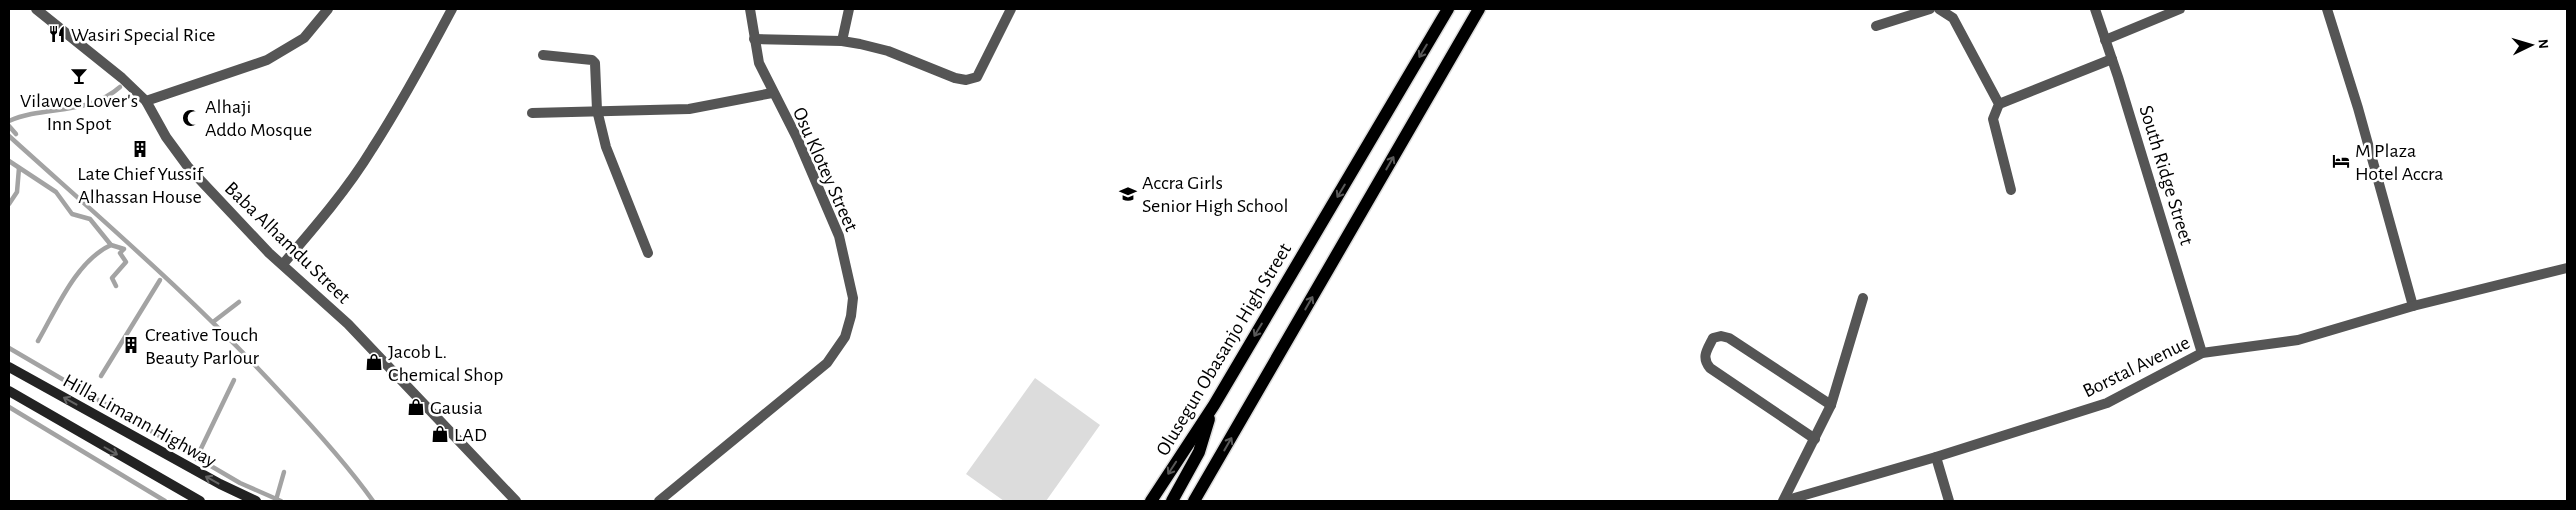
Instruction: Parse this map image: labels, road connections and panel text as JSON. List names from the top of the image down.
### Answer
{
  "streets": {
    "main road": ["Olusegun Obasanjo High Street", "Hilla Limann Highway"],
    "street": [
      "Osu Klotey Street",
      "South Ridge Street",
      "Baba Alhamdu Street",
      "Borstal Avenue"
    ]
  },
  "crossings": [
    ["South Ridge Street", "Borstal Avenue"]
  ],
  "places": {
    "restaurant": ["Wasiri Special Rice"],
    "bar": ["Vilawoe Lover's Inn Spot"],
    "mosque": ["Alhaji Addo Mosque"],
    "building": ["Late Chief Yussif Alhassan House", "Creative Touch Beauty Parlour"],
    "hotel": ["M Plaza Hotel Accra"],
    "school or university": ["Accra Girls Senior High School"],
    "shop": ["Jacob L. Chemical Shop", "Gausia", "LAD"]
  },
  "north": "right"
}
